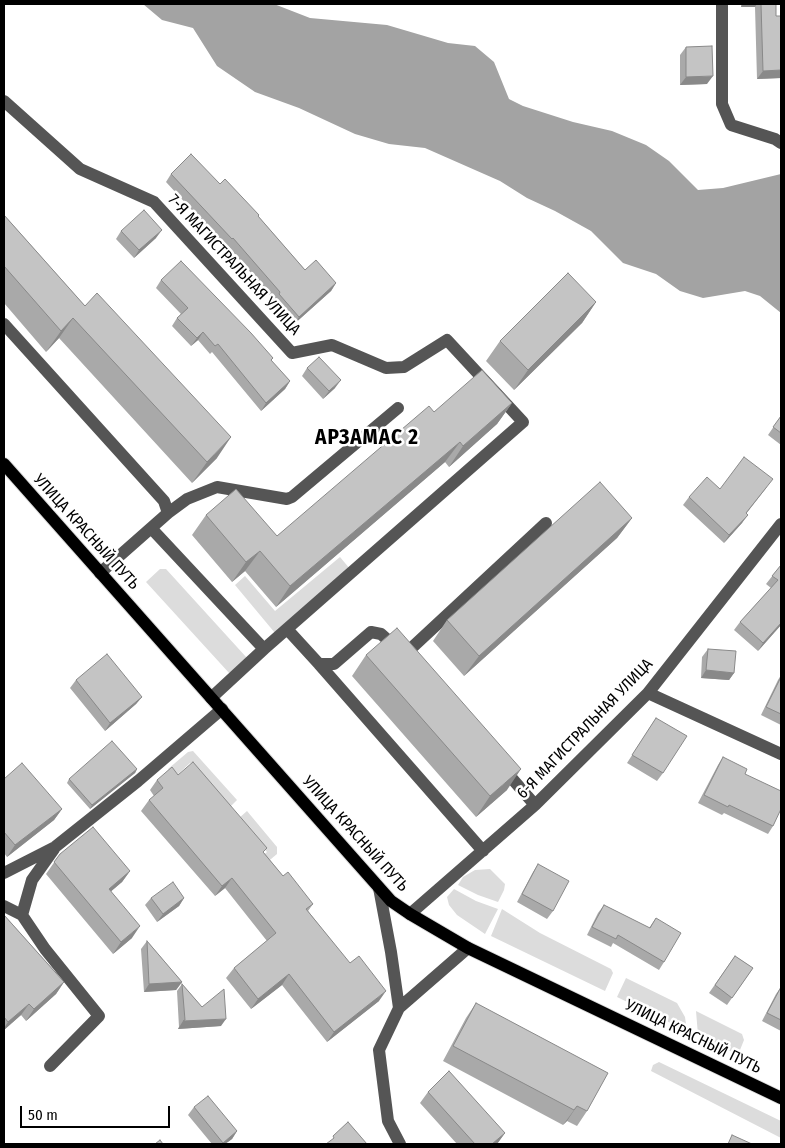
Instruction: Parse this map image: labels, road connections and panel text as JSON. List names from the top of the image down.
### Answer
{
  "streets": {
    "main road": ["УЛИЦА КРАСНЫЙ ПУТЬ"],
    "street": ["7-Я МАГИСТРАЛЬНАЯ УЛИЦА", "6-Я МАГИСТРАЛЬНАЯ УЛИЦА"]
  },
  "crossings": [
    ["УЛИЦА КРАСНЫЙ ПУТЬ", "6-Я МАГИСТРАЛЬНАЯ УЛИЦА"]
  ],
  "districts": ["АРЗАМАС 2"],
  "scale_bar": "50 m"
}
